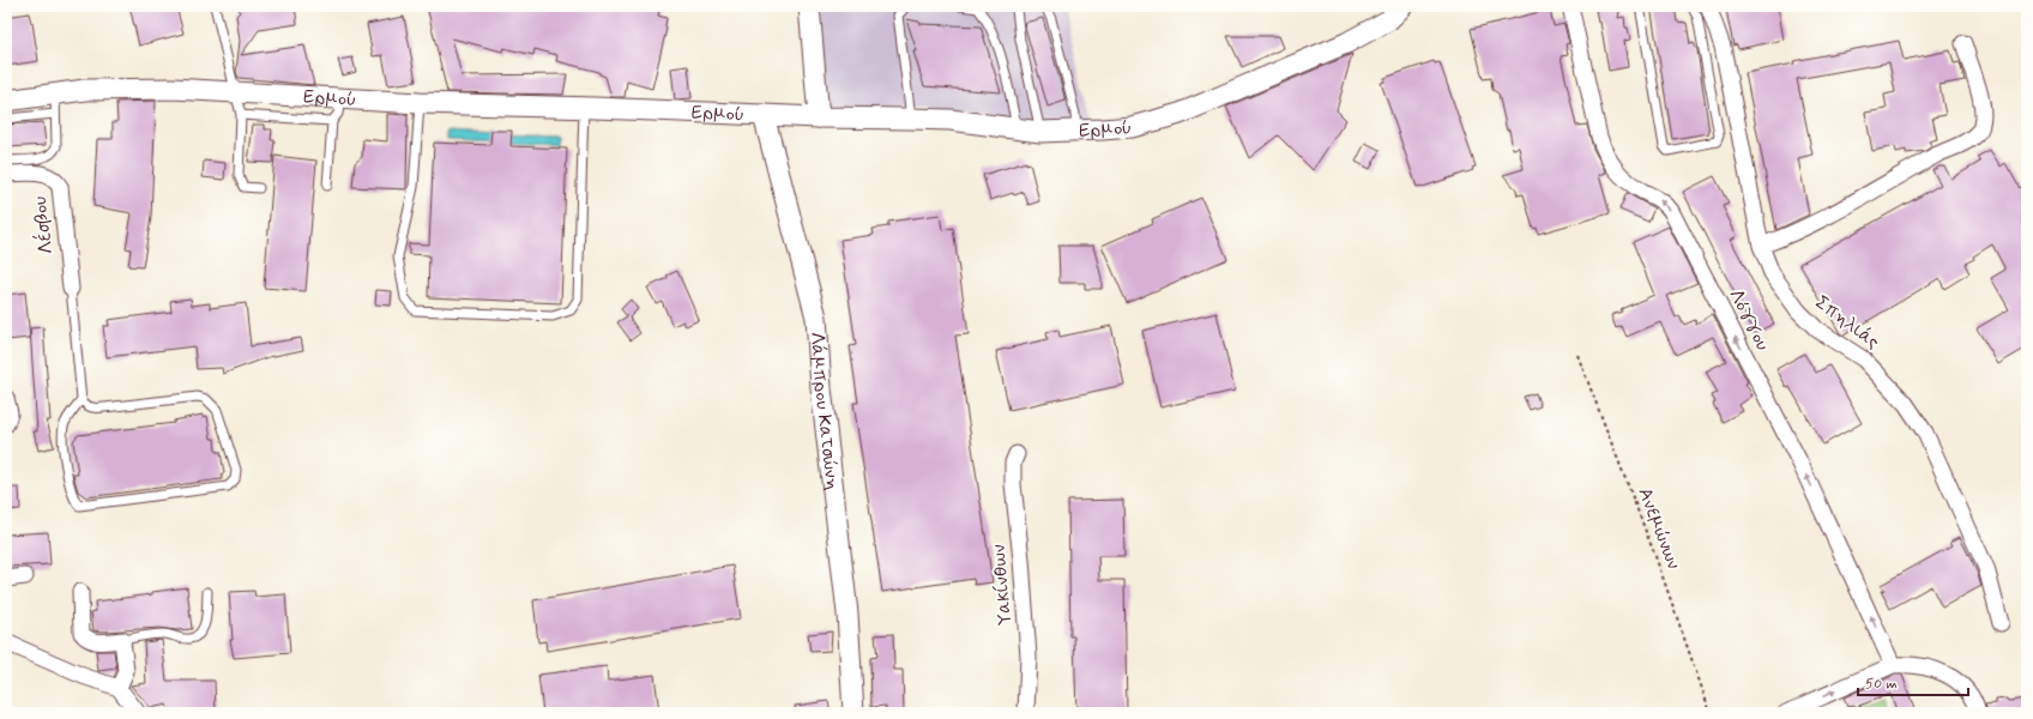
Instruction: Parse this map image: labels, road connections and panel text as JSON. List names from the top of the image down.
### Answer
{
  "streets": {
    "street": [
      "Ερμού",
      "Λέσβου",
      "Λόγγου",
      "Σπηλιάς",
      "Λάμπρου Κατσώνη",
      "Υακίνθων"
    ],
    "path": ["Ανεμώνων"]
  },
  "crossings": [
    ["Ερμού", "Λάμπρου Κατσώνη"]
  ],
  "one_way": ["Λόγγου"],
  "scale_bar": "50 m"
}
